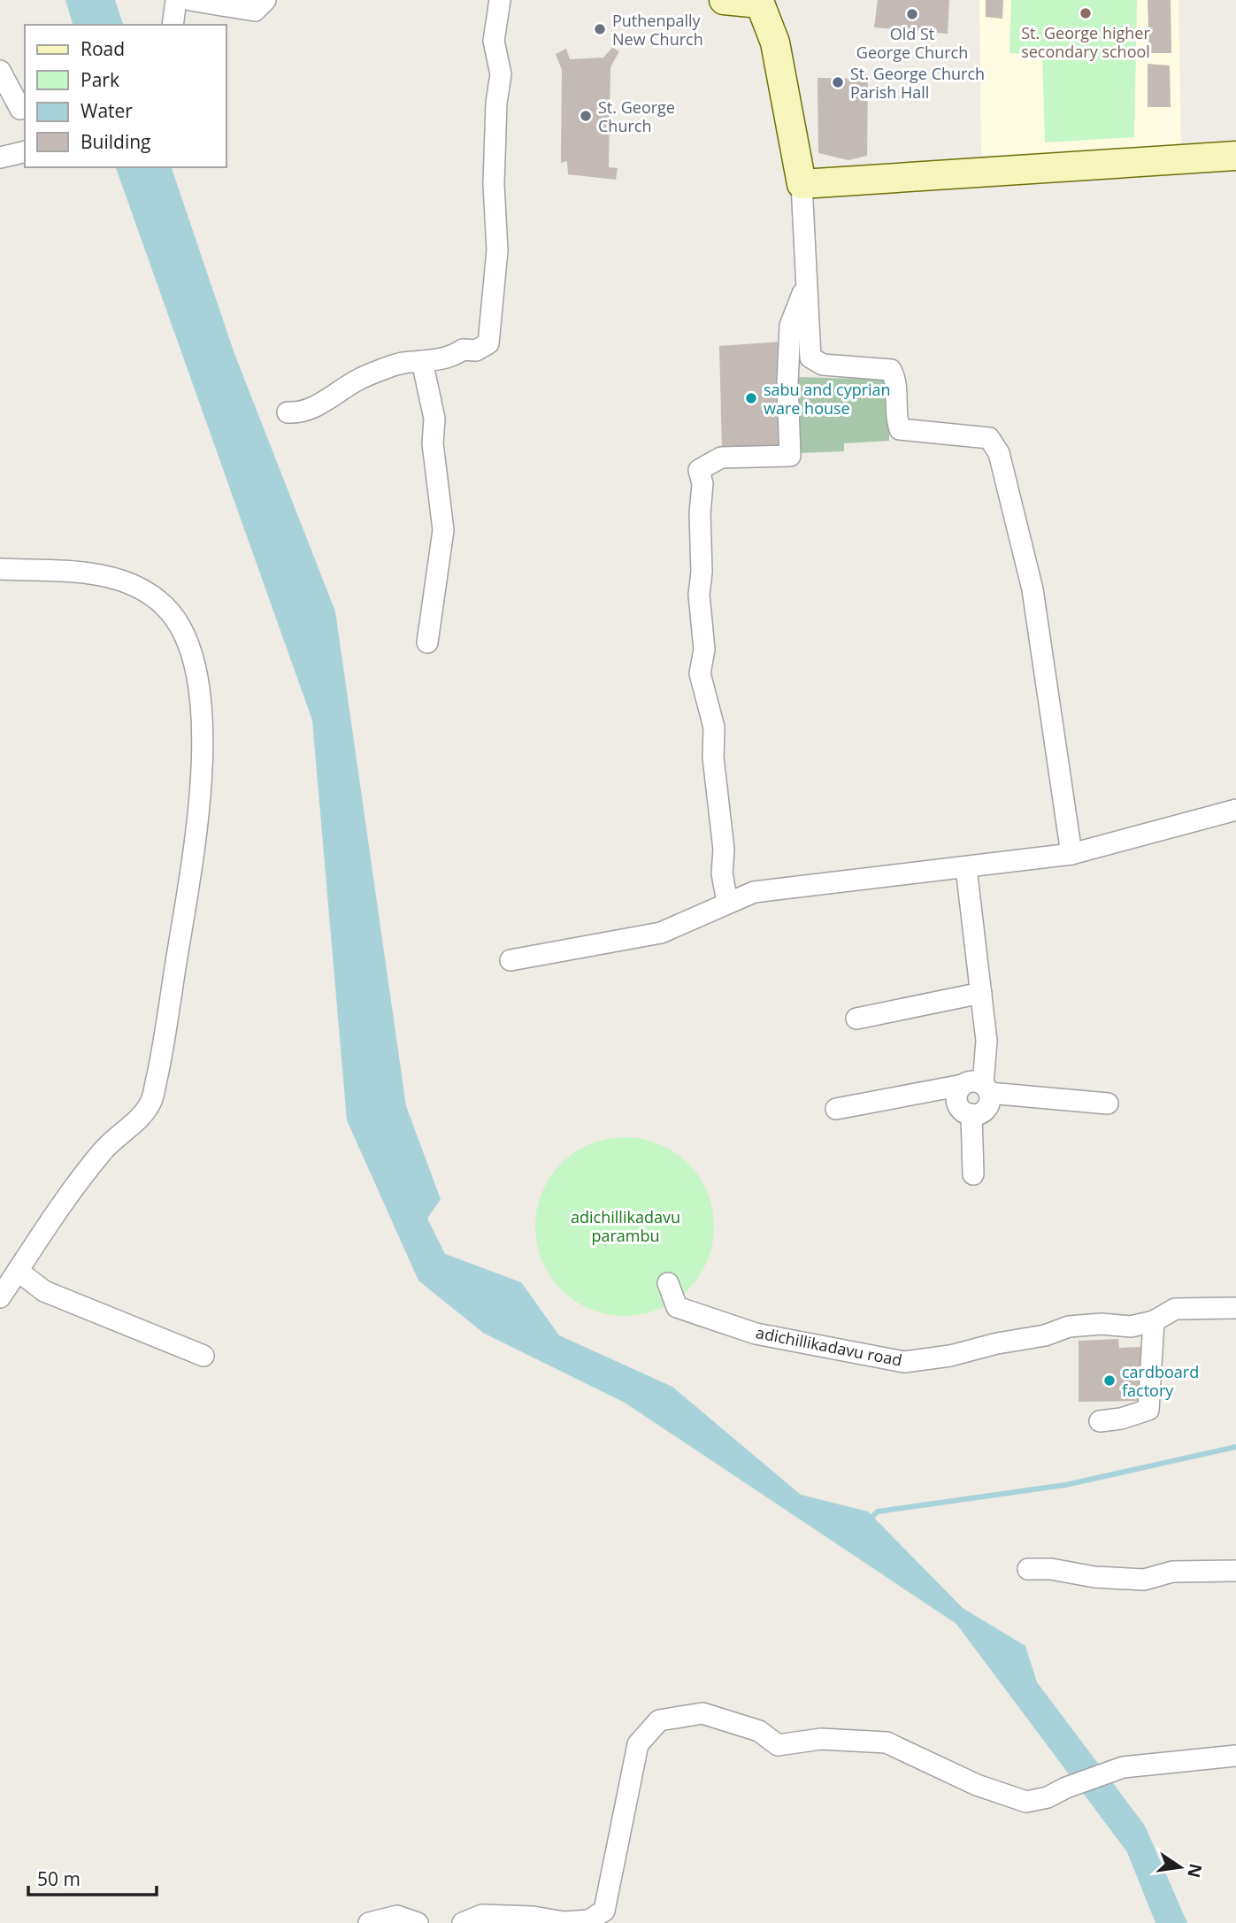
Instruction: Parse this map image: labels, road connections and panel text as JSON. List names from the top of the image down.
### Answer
{
  "streets": {
    "street": ["adichillikadavu road"]
  },
  "parks": ["adichillikadavu parambu"],
  "places": [
    "St. George higher secondary school",
    "Old St George Church",
    "Puthenpally New Church",
    "St. George Church Parish Hall",
    "St. George Church",
    "sabu and cyprian ware house",
    "cardboard factory"
  ],
  "legend": [
    "Road",
    "Park",
    "Water",
    "Building"
  ],
  "scale_bar": "50 m",
  "north": "right"
}
